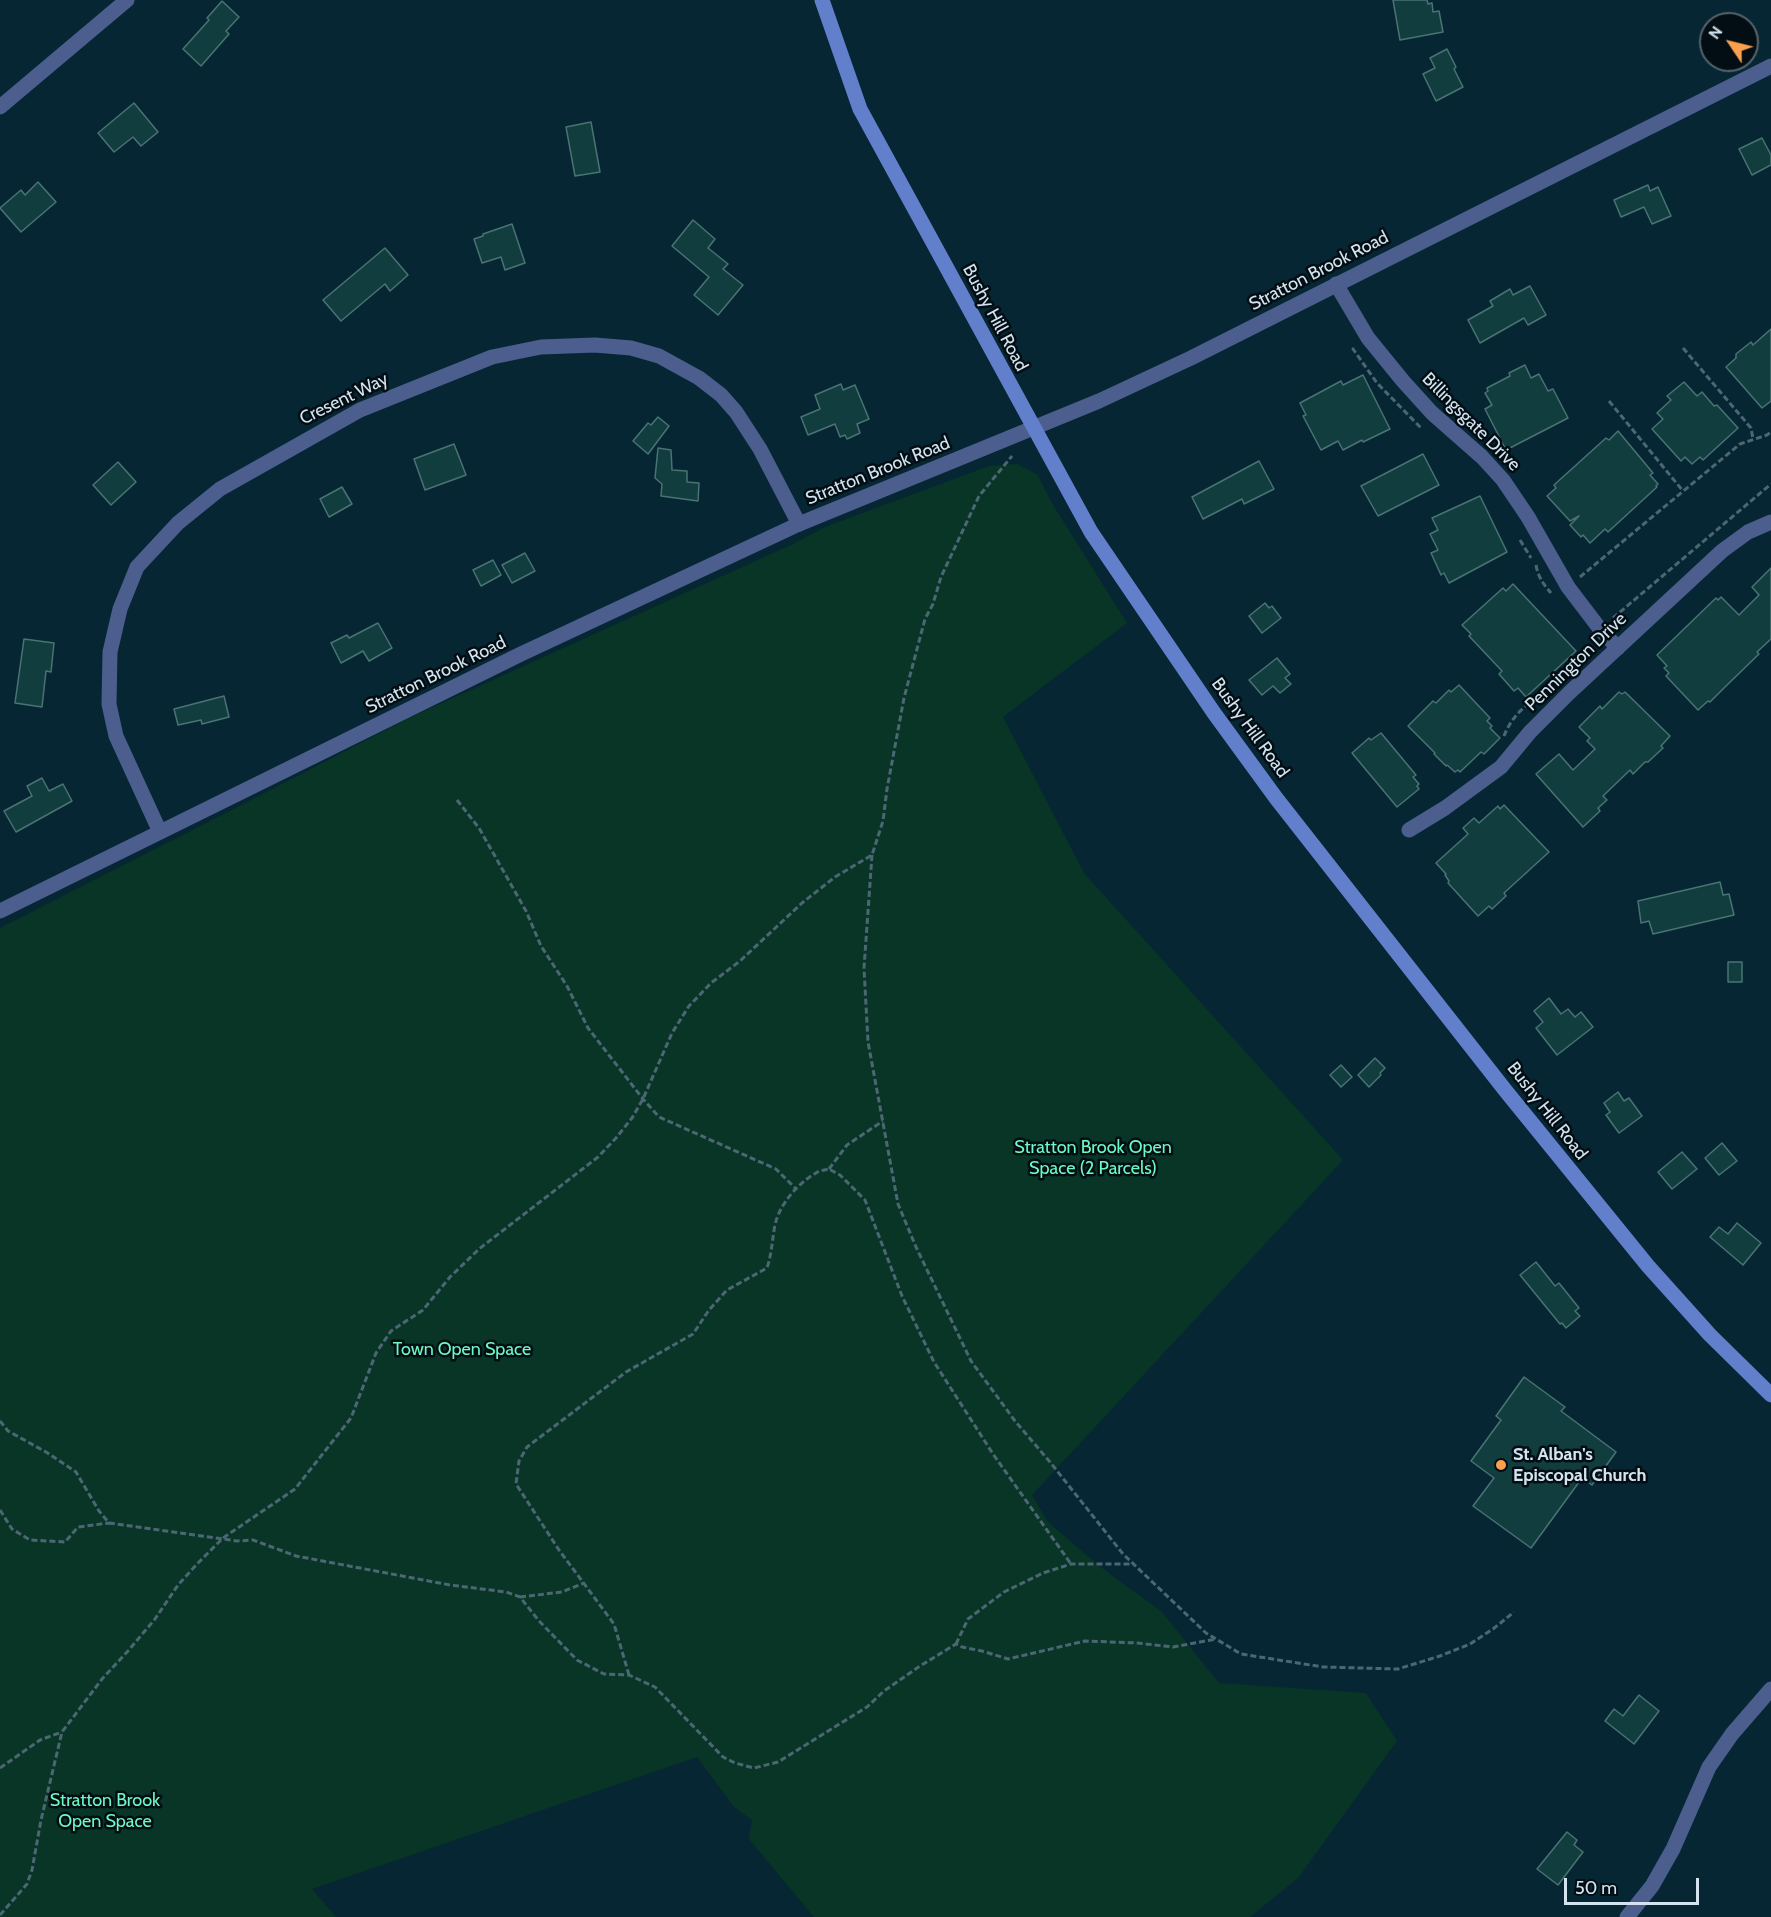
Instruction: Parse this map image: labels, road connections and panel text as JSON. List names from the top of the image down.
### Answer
{
  "streets": {
    "main road": ["Bushy Hill Road"],
    "street": [
      "Stratton Brook Road",
      "Cresent Way",
      "Billingsgate Drive",
      "Pennington Drive"
    ]
  },
  "crossings": [
    ["Stratton Brook Road", "Bushy Hill Road"],
    ["Stratton Brook Road", "Cresent Way"],
    ["Stratton Brook Road", "Billingsgate Drive"],
    ["Billingsgate Drive", "Pennington Drive"]
  ],
  "parks": ["Stratton Brook Open Space (2 Parcels)", "Town Open Space", "Stratton Brook Open Space"],
  "places": ["St. Alban's Episcopal Church"],
  "scale_bar": "50 m",
  "north": "top left"
}
